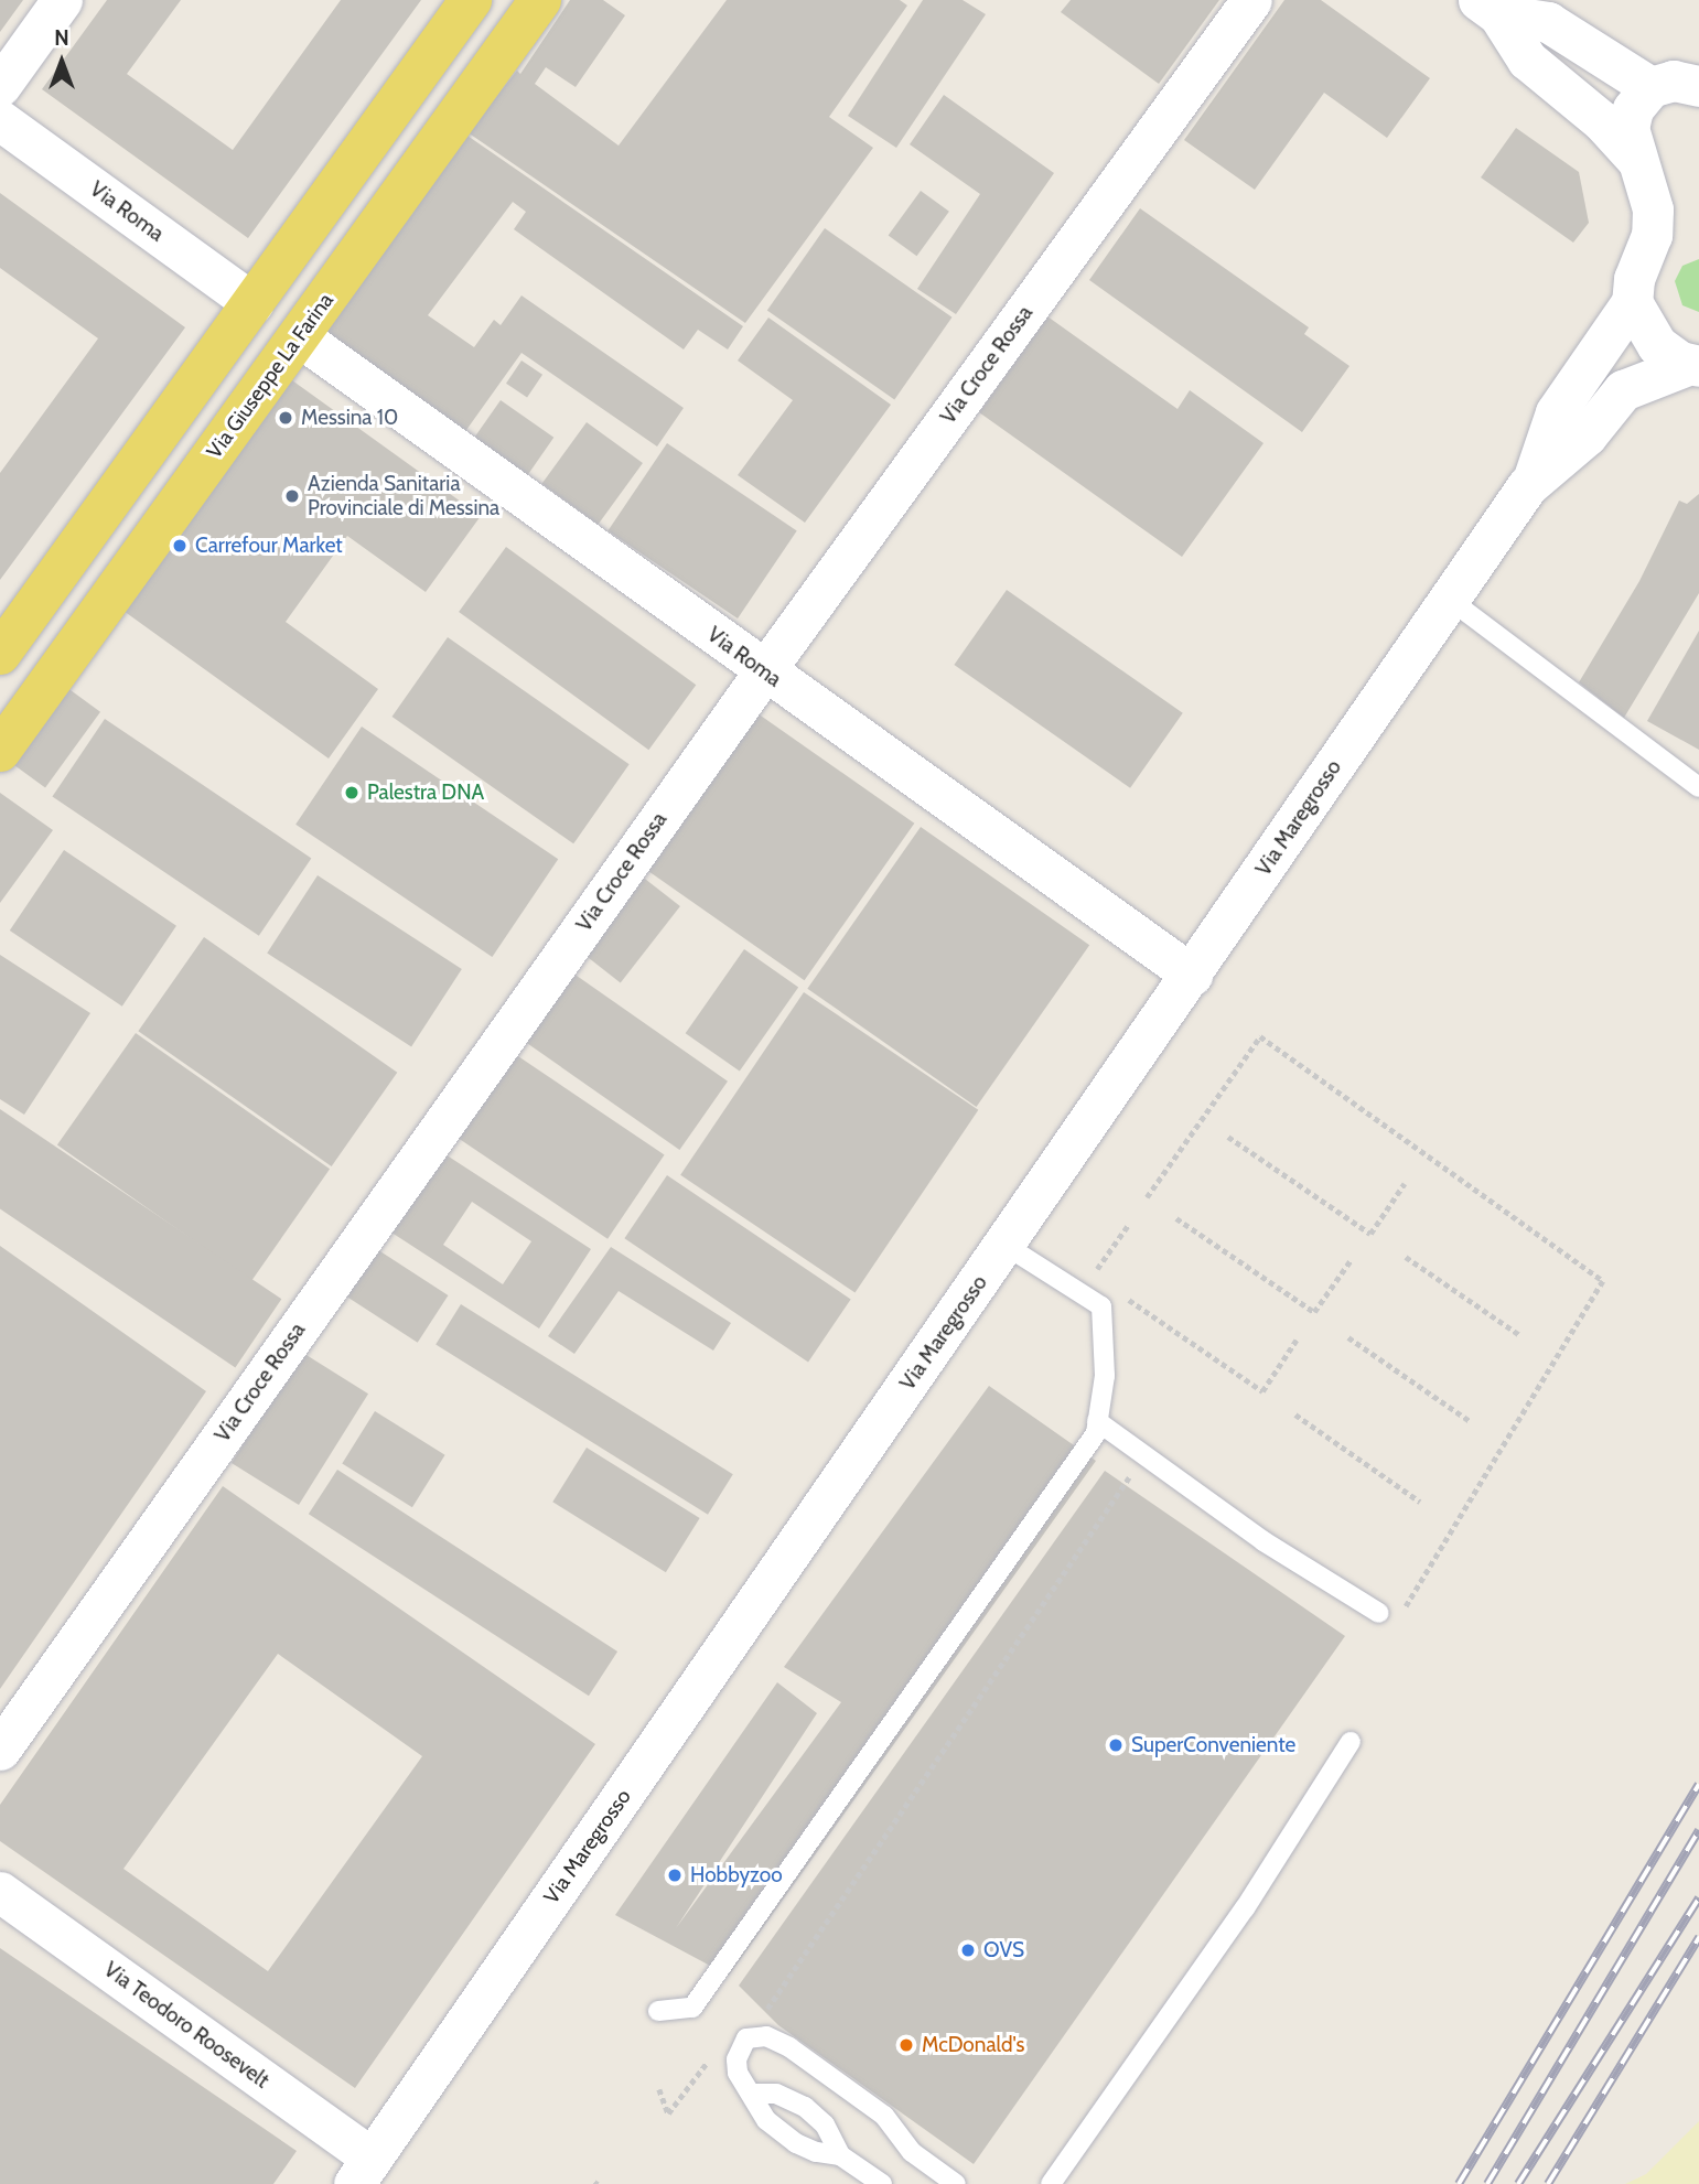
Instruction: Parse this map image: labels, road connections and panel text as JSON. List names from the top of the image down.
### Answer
{
  "streets": {
    "main road": ["Via Giuseppe La Farina"],
    "street": [
      "Via Roma",
      "Via Croce Rossa",
      "Via Maregrosso",
      "Via Teodoro Roosevelt"
    ]
  },
  "crossings": [
    ["Via Roma", "Via Croce Rossa"],
    ["Via Roma", "Via Giuseppe La Farina"],
    ["Via Roma", "Via Maregrosso"],
    ["Via Maregrosso", "Via Teodoro Roosevelt"]
  ],
  "places": [
    "Messina 10",
    "Azienda Sanitaria Provinciale di Messina",
    "Carrefour Market",
    "Palestra DNA",
    "SuperConveniente",
    "Hobbyzoo",
    "OVS",
    "McDonald's"
  ],
  "north": "top"
}
